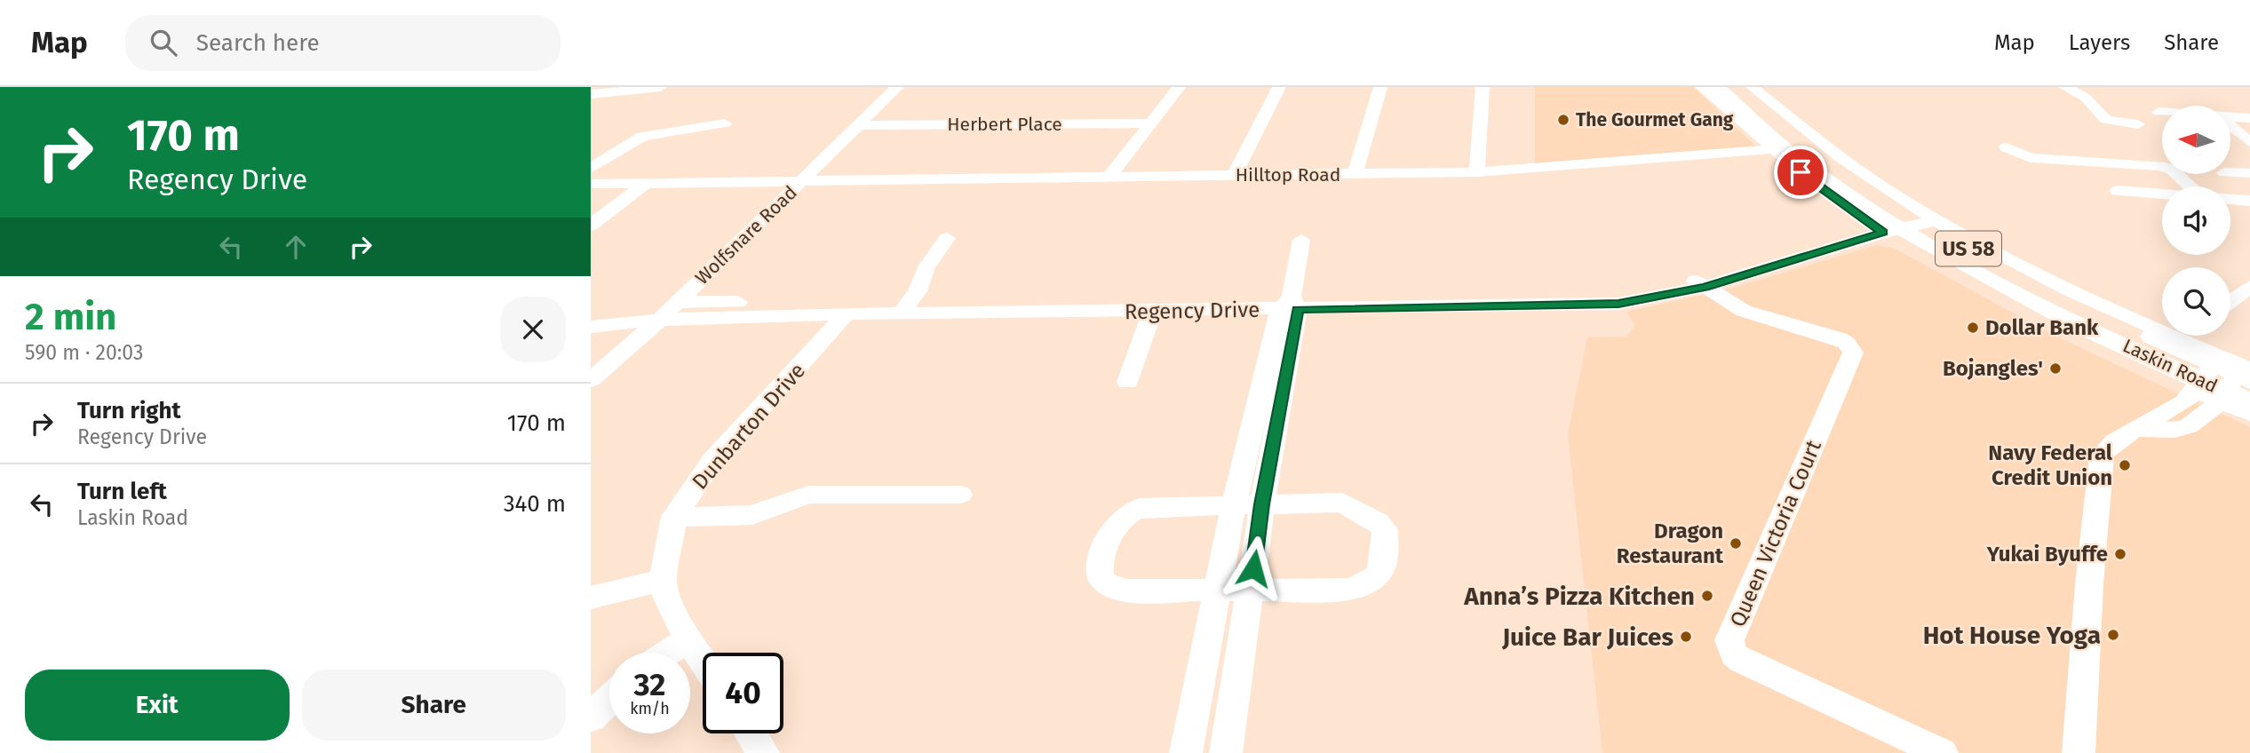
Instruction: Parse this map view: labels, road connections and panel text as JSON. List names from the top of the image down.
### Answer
{
  "streets": {
    "main road": ["US 58", "Laskin Road"],
    "street": [
      "Herbert Place",
      "Hilltop Road",
      "Wolfsnare Road",
      "Regency Drive",
      "Dunbarton Drive",
      "Queen Victoria Court"
    ]
  },
  "crossings": [
    ["Herbert Place", "Wolfsnare Road"],
    ["Hilltop Road", "Wolfsnare Road"],
    ["Hilltop Road", "Laskin Road"],
    ["Wolfsnare Road", "Regency Drive"],
    ["Regency Drive", "Laskin Road"],
    ["Regency Drive", "Dunbarton Drive"],
    ["Regency Drive", "Queen Victoria Court"]
  ],
  "places": [
    "The Gourmet Gang",
    "Dollar Bank",
    "Bojangles'",
    "Navy Federal Credit Union",
    "Dragon Restaurant",
    "Yukai Byuffe",
    "Anna’s Pizza Kitchen",
    "Hot House Yoga",
    "Juice Bar Juices"
  ],
  "north": "left",
  "page": {
    "header": "Map",
    "search": "Search here",
    "nav": ["Map", "Layers", "Share"],
    "turn": ["170 m", "Regency Drive"],
    "heading": ["2 min", "590 m · 20:03"],
    "list": [
      {
        "name": "Turn right",
        "note": "Regency Drive",
        "value": "170 m"
      },
      {
        "name": "Turn left",
        "note": "Laskin Road",
        "value": "340 m"
      }
    ],
    "speed": "32 km/h",
    "limit": "40",
    "buttons": ["Exit", "Share"]
  }
}
